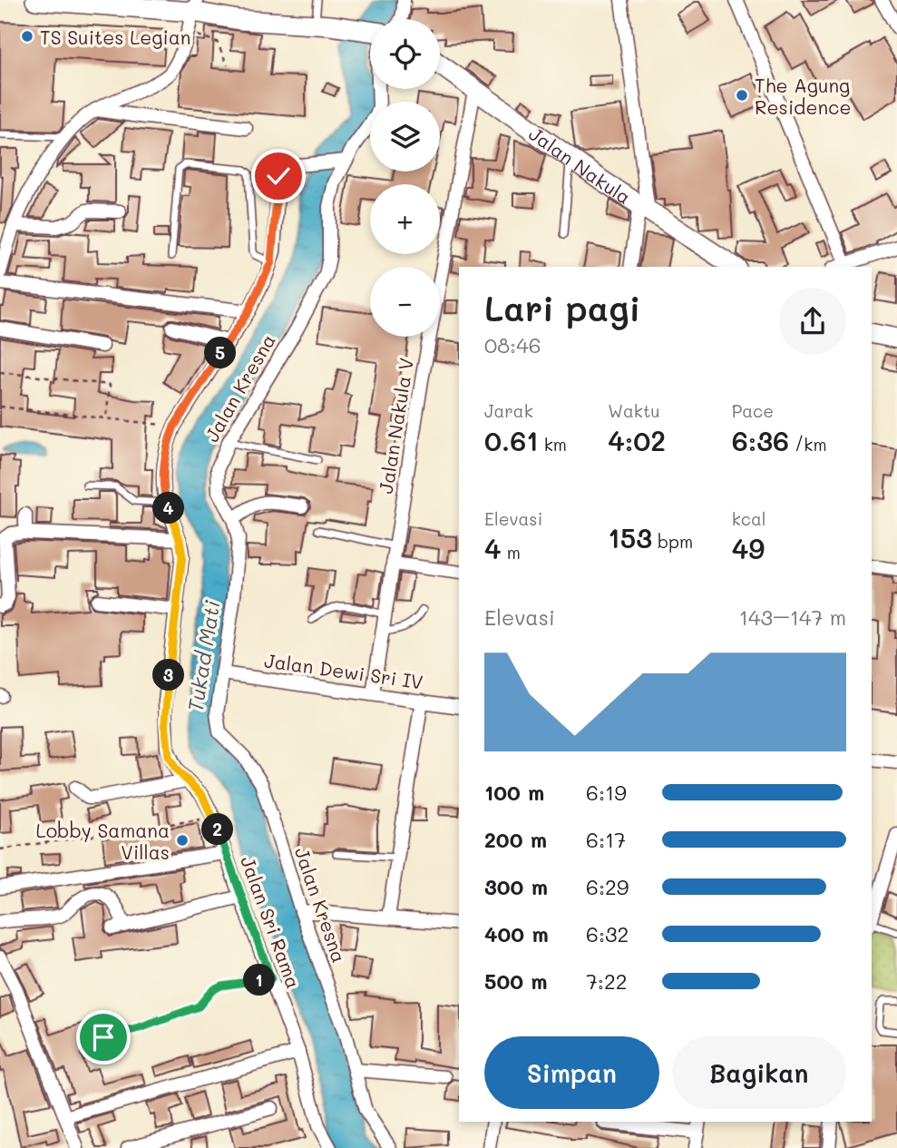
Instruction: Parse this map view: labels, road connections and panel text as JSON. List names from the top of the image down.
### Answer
{
  "streets": {
    "main road": ["Jalan Nakula"],
    "street": [
      "Jalan Kresna",
      "Jalan Nakula V",
      "Jalan Dewi Sri IV",
      "Jalan Sri Rama"
    ]
  },
  "crossings": [
    ["Jalan Nakula", "Jalan Nakula V"],
    ["Jalan Kresna", "Jalan Dewi Sri IV"],
    ["Jalan Kresna", "Jalan Sri Rama"],
    ["Jalan Nakula V", "Jalan Dewi Sri IV"]
  ],
  "water": ["Tukad Mati"],
  "places": ["TS Suites Legian", "The Agung Residence", "Lobby Samana Villas"],
  "page": {
    "map_buttons": ["+", "−"],
    "heading": ["Lari pagi", "08:46"],
    "pins": [
      "5",
      "4",
      "3",
      "2",
      "1"
    ],
    "stats": [
      ["Jarak", "0.61 km"],
      ["Waktu", "4:02"],
      ["Pace", "6:36 /km"],
      ["Elevasi", "4 m"],
      ["153 bpm"],
      ["kcal", "49"]
    ],
    "chart": ["Elevasi", "143–147 m"],
    "list": [
      {
        "name": "100 m",
        "note": "6:19"
      },
      {
        "name": "200 m",
        "note": "6:17"
      },
      {
        "name": "300 m",
        "note": "6:29"
      },
      {
        "name": "400 m",
        "note": "6:32"
      },
      {
        "name": "500 m",
        "note": "7:22"
      }
    ],
    "buttons": ["Simpan", "Bagikan"]
  }
}
